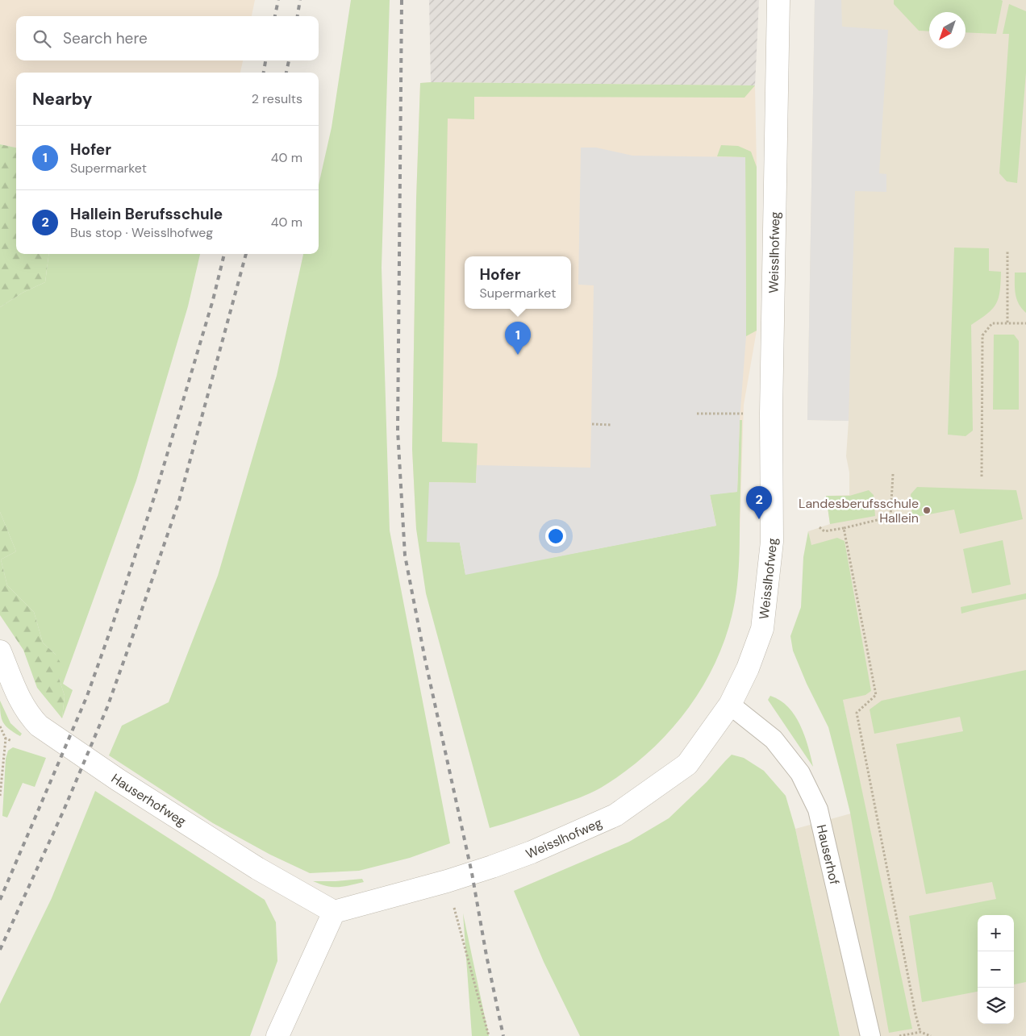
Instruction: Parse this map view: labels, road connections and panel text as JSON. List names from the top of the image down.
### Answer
{
  "streets": {
    "street": ["Weisslhofweg", "Hauserhofweg"],
    "lane": ["Hauserhof"]
  },
  "crossings": [
    ["Weisslhofweg", "Hauserhofweg"],
    ["Weisslhofweg", "Hauserhof"]
  ],
  "places": ["Landesberufsschule Hallein"],
  "north": "bottom left",
  "page": {
    "search": "Search here",
    "heading": ["Nearby", "2 results"],
    "list": [
      {
        "mark": "1",
        "name": "Hofer",
        "note": "Supermarket",
        "value": "40 m"
      },
      {
        "mark": "2",
        "name": "Hallein Berufsschule",
        "note": "Bus stop · Weisslhofweg",
        "value": "40 m"
      }
    ],
    "popup": ["Hofer", "Supermarket"],
    "pins": ["1", "2"],
    "map_buttons": ["+", "−"]
  }
}
